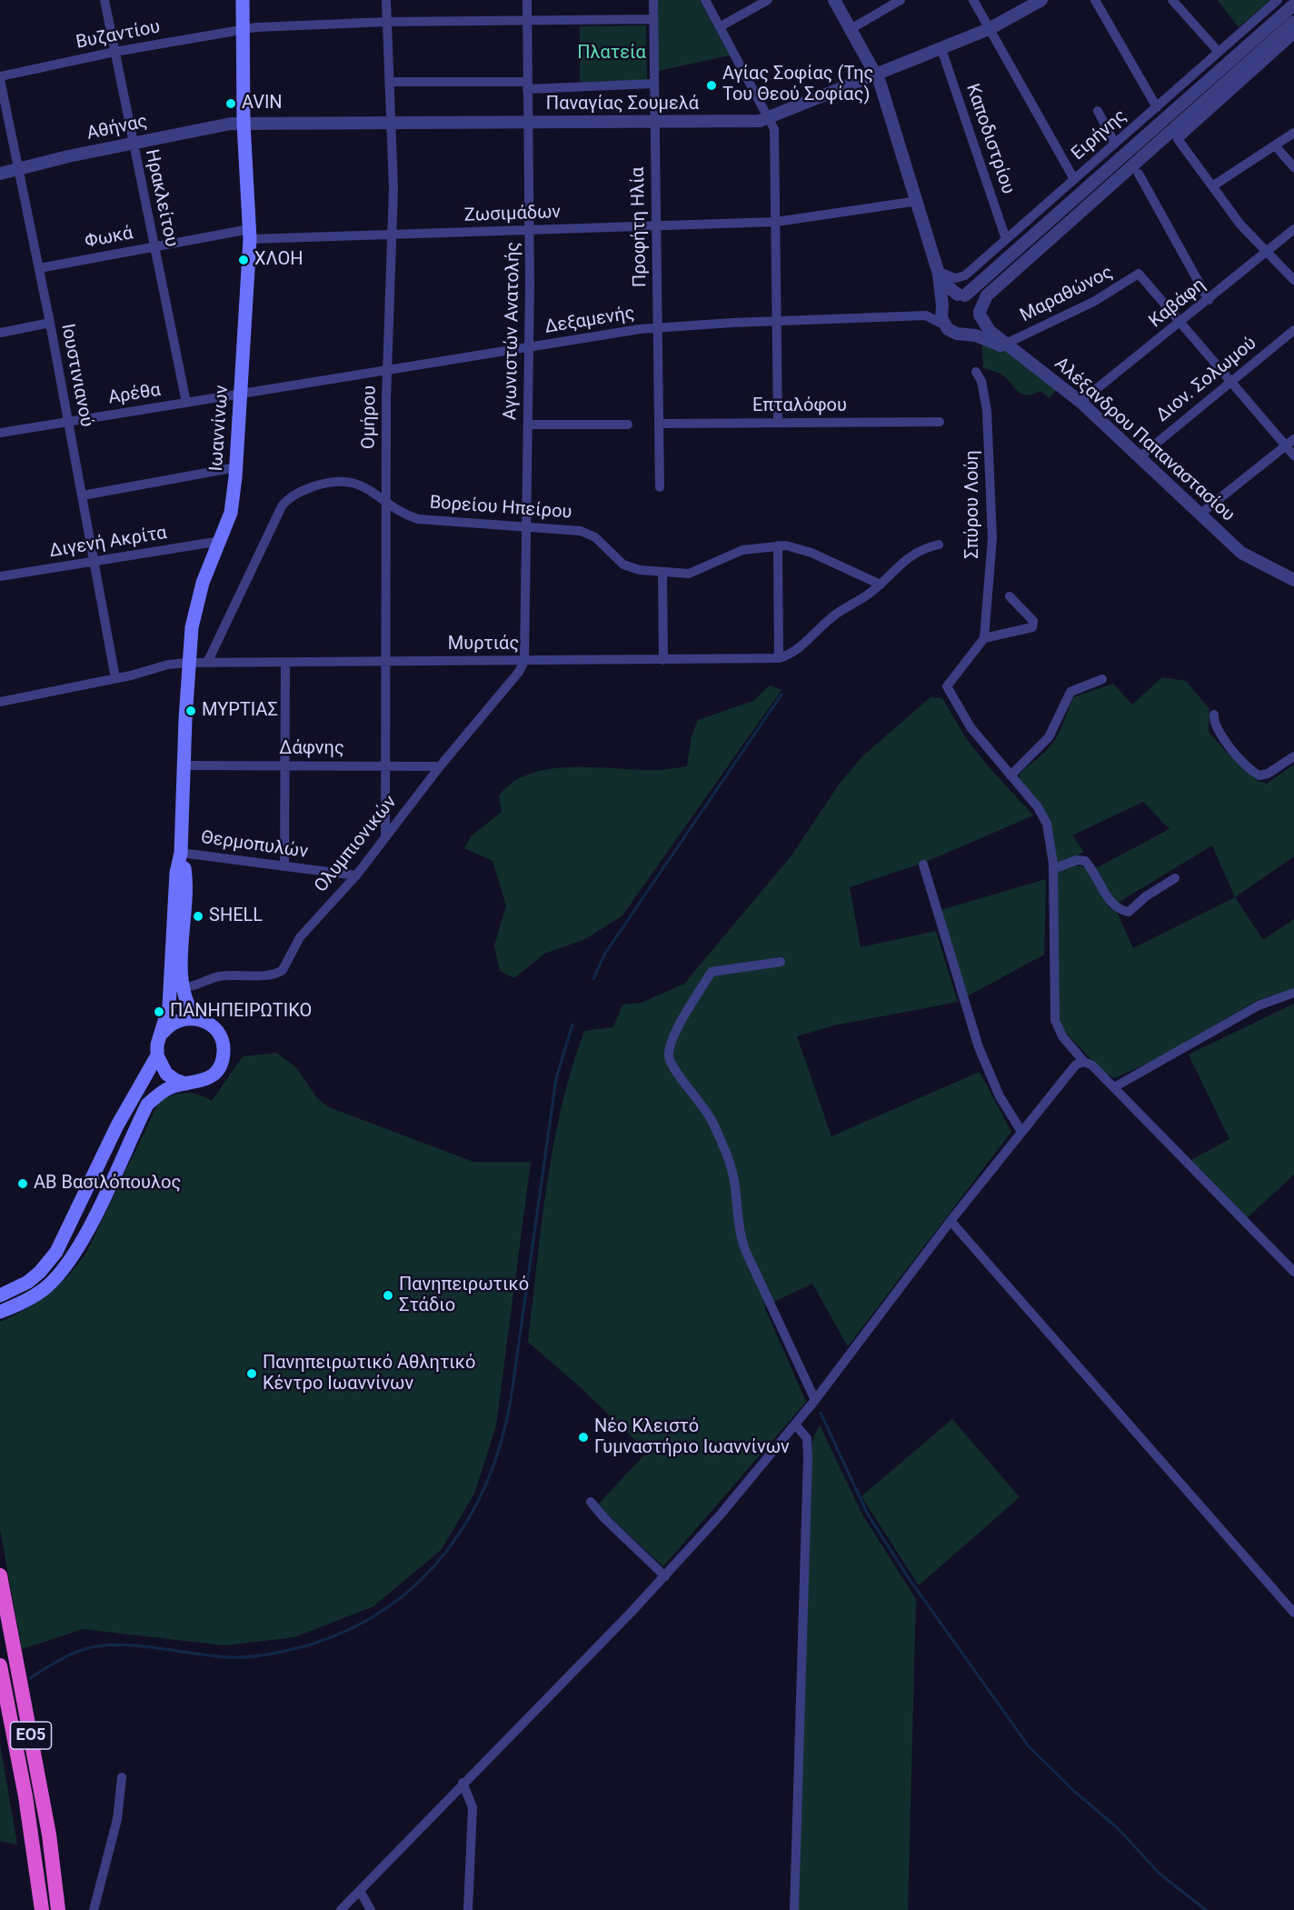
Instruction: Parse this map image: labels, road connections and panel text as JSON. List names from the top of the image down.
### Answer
{
  "streets": {
    "highway": ["ΕΟ5"],
    "main road": ["Ιωαννίνων"],
    "street": [
      "Βυζαντίου",
      "Παναγίας Σουμελά",
      "Αθήνας",
      "Ειρήνης",
      "Καποδιστρίου",
      "Ηρακλείτου",
      "Ζωσιμάδων",
      "Προφήτη Ηλία",
      "Φωκά",
      "Μαραθώνος",
      "Καβάφη",
      "Δεξαμενής",
      "Αγωνιστών Ανατολής",
      "Ιουστινιανού",
      "Διον. Σολωμού",
      "Αρέθα",
      "Επταλόφου",
      "Ομήρου",
      "Αλέξανδρου Παπαναστασίου",
      "Σπύρου Λούη",
      "Βορείου Ηπείρου",
      "Διγενή Ακρίτα",
      "Μυρτιάς",
      "Δάφνης",
      "Ολυμπιονικών",
      "Θερμοπυλών"
    ]
  },
  "crossings": [
    ["Βυζαντίου", "Ηρακλείτου"],
    ["Βυζαντίου", "Προφήτη Ηλία"],
    ["Βυζαντίου", "Αγωνιστών Ανατολής"],
    ["Βυζαντίου", "Ιουστινιανού"],
    ["Βυζαντίου", "Ομήρου"],
    ["Βυζαντίου", "Ιωαννίνων"],
    ["Παναγίας Σουμελά", "Αθήνας"],
    ["Παναγίας Σουμελά", "Καποδιστρίου"],
    ["Παναγίας Σουμελά", "Προφήτη Ηλία"],
    ["Παναγίας Σουμελά", "Αγωνιστών Ανατολής"],
    ["Παναγίας Σουμελά", "Ομήρου"],
    ["Παναγίας Σουμελά", "Ιωαννίνων"],
    ["Αθήνας", "Ηρακλείτου"],
    ["Αθήνας", "Ιουστινιανού"],
    ["Αθήνας", "Ιωαννίνων"],
    ["Ειρήνης", "Καποδιστρίου"],
    ["Ηρακλείτου", "Φωκά"],
    ["Ηρακλείτου", "Αρέθα"],
    ["Ζωσιμάδων", "Προφήτη Ηλία"],
    ["Ζωσιμάδων", "Φωκά"],
    ["Ζωσιμάδων", "Αγωνιστών Ανατολής"],
    ["Ζωσιμάδων", "Ομήρου"],
    ["Ζωσιμάδων", "Ιωαννίνων"],
    ["Προφήτη Ηλία", "Δεξαμενής"],
    ["Προφήτη Ηλία", "Επταλόφου"],
    ["Φωκά", "Ιουστινιανού"],
    ["Φωκά", "Ιωαννίνων"],
    ["Μαραθώνος", "Καβάφη"],
    ["Μαραθώνος", "Αλέξανδρου Παπαναστασίου"],
    ["Καβάφη", "Αλέξανδρου Παπαναστασίου"],
    ["Δεξαμενής", "Αγωνιστών Ανατολής"],
    ["Δεξαμενής", "Αρέθα"],
    ["Δεξαμενής", "Ομήρου"],
    ["Δεξαμενής", "Ιωαννίνων"],
    ["Δεξαμενής", "Αλέξανδρου Παπαναστασίου"],
    ["Αγωνιστών Ανατολής", "Βορείου Ηπείρου"],
    ["Αγωνιστών Ανατολής", "Μυρτιάς"],
    ["Αγωνιστών Ανατολής", "Ολυμπιονικών"],
    ["Ιουστινιανού", "Αρέθα"],
    ["Ιουστινιανού", "Διγενή Ακρίτα"],
    ["Ιουστινιανού", "Μυρτιάς"],
    ["Διον. Σολωμού", "Αλέξανδρου Παπαναστασίου"],
    ["Αρέθα", "Ιωαννίνων"],
    ["Ομήρου", "Βορείου Ηπείρου"],
    ["Ομήρου", "Μυρτιάς"],
    ["Ομήρου", "Δάφνης"],
    ["Ομήρου", "Ολυμπιονικών"],
    ["Ιωαννίνων", "Διγενή Ακρίτα"],
    ["Ιωαννίνων", "Μυρτιάς"],
    ["Ιωαννίνων", "Δάφνης"],
    ["Ιωαννίνων", "Θερμοπυλών"],
    ["Σπύρου Λούη", "Βορείου Ηπείρου"],
    ["Σπύρου Λούη", "Μυρτιάς"],
    ["Βορείου Ηπείρου", "Μυρτιάς"],
    ["Μυρτιάς", "Ολυμπιονικών"],
    ["Δάφνης", "Ολυμπιονικών"],
    ["Ολυμπιονικών", "Θερμοπυλών"]
  ],
  "parks": ["Πλατεία"],
  "places": [
    "Αγίας Σοφίας (Της Του Θεού Σοφίας)",
    "AVIN",
    "ΧΛΟΗ",
    "ΜΥΡΤΙΑΣ",
    "SHELL",
    "ΠΑΝΗΠΕΙΡΩΤΙΚΟ",
    "ΑΒ Βασιλόπουλος",
    "Πανηπειρωτικό Στάδιο",
    "Πανηπειρωτικό Αθλητικό Κέντρο Ιωαννίνων",
    "Νέο Κλειστό Γυμναστήριο Ιωαννίνων"
  ]
}
